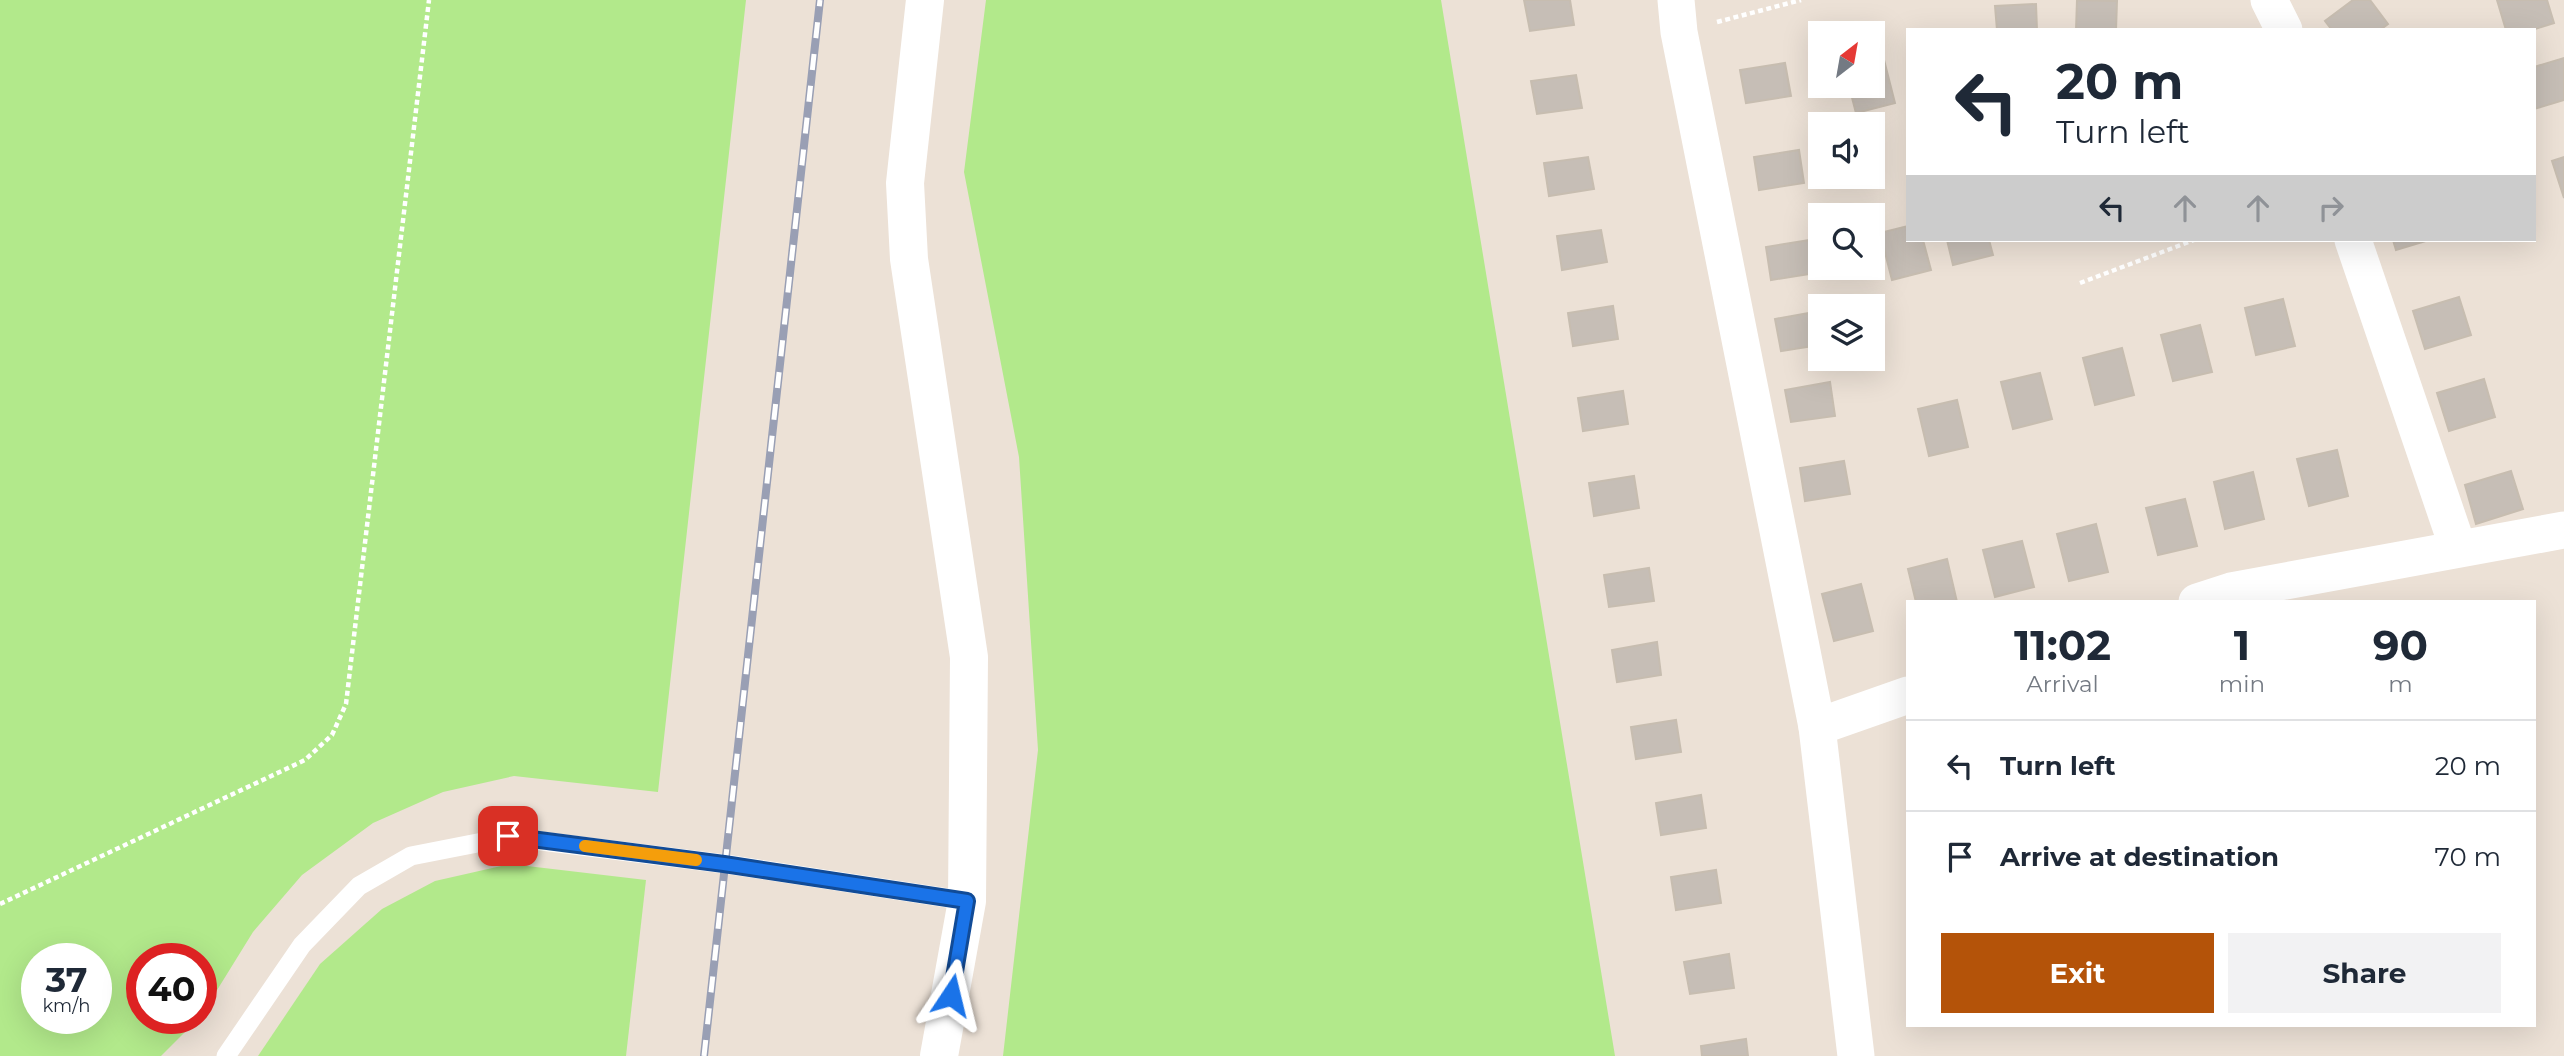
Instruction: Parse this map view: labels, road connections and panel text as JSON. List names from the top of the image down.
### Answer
{
  "north": "top right",
  "page": {
    "turn": ["20 m", "Turn left"],
    "eta": [
      "11:02",
      "Arrival",
      "1",
      "min",
      "90",
      "m"
    ],
    "list": [
      {
        "name": "Turn left",
        "value": "20 m"
      },
      {
        "name": "Arrive at destination",
        "value": "70 m"
      }
    ],
    "buttons": ["Exit", "Share"],
    "speed": "37 km/h",
    "limit": "40"
  }
}
